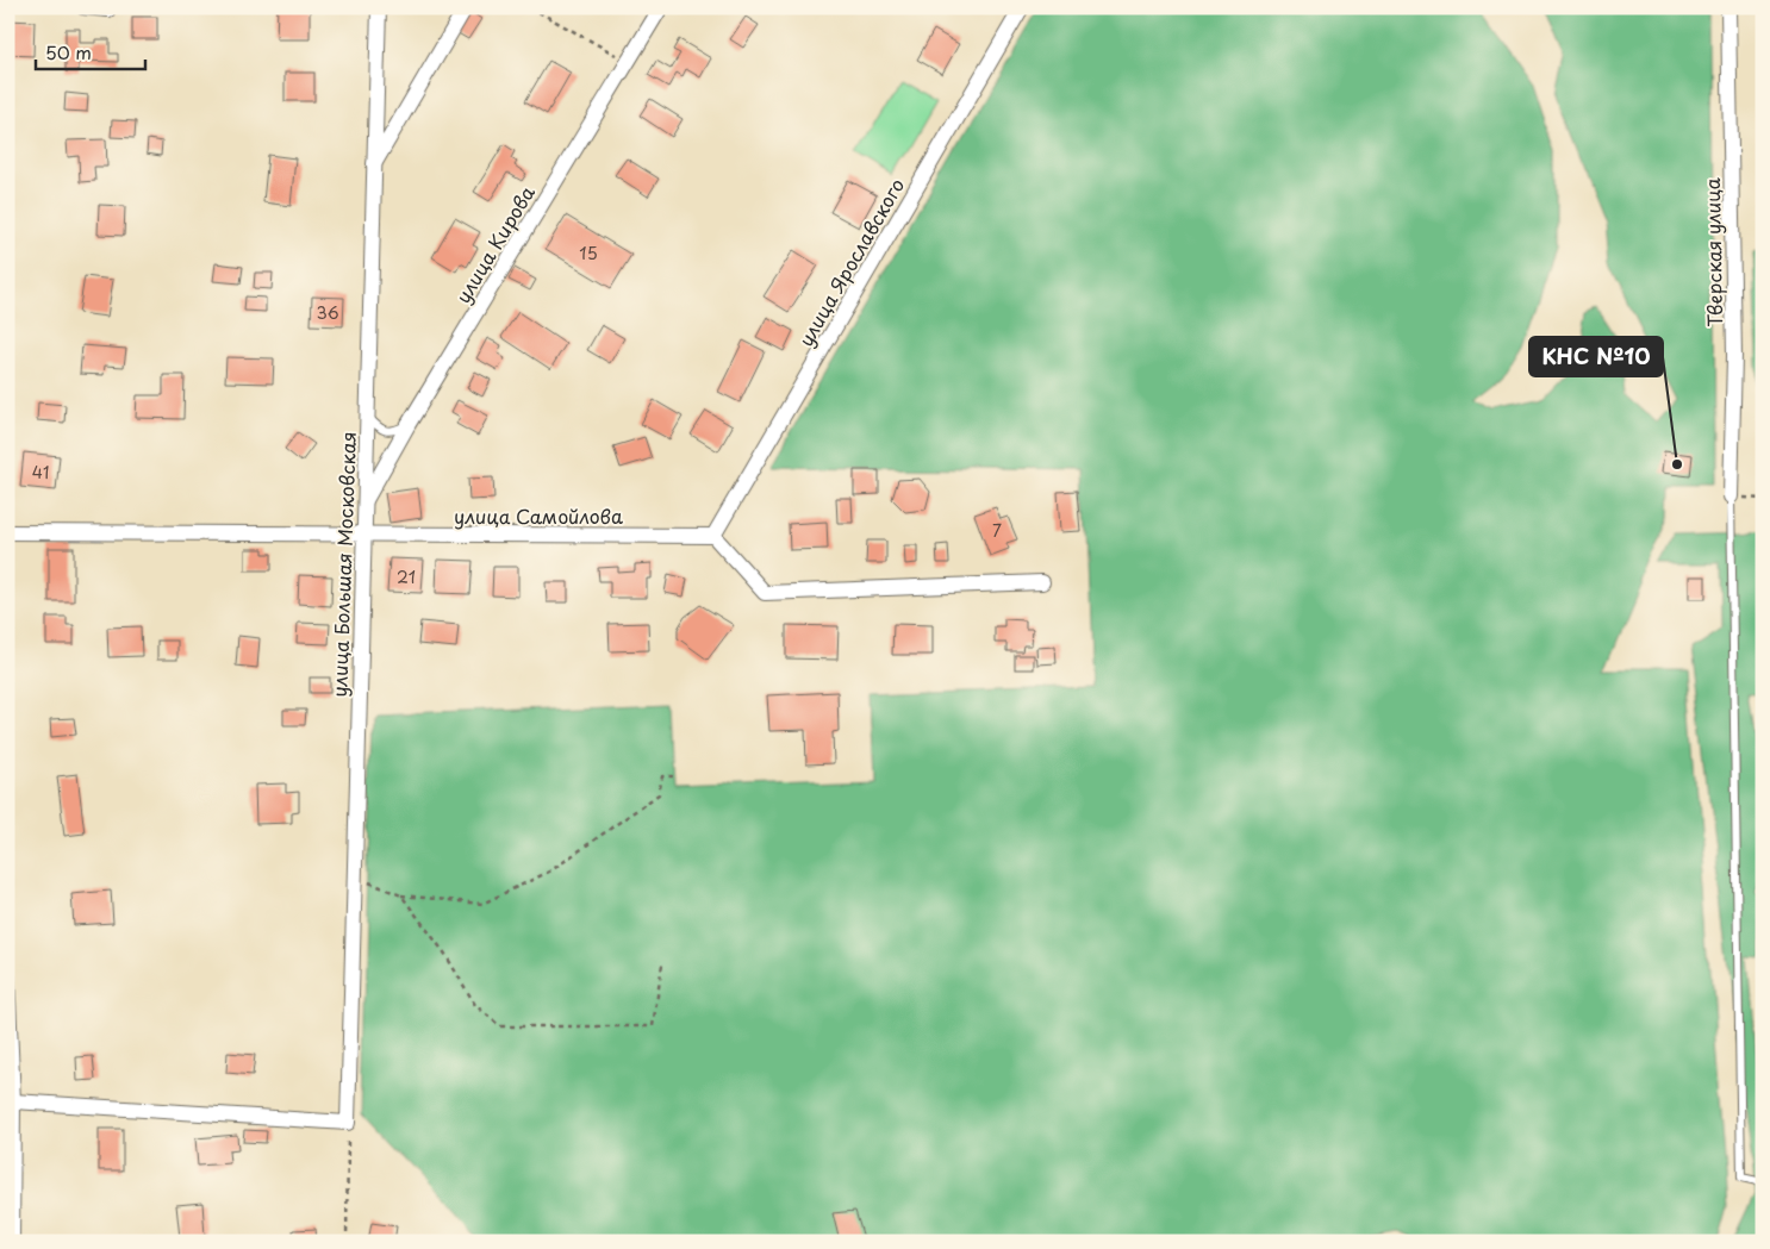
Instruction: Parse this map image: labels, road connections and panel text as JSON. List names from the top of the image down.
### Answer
{
  "streets": {
    "street": [
      "улица Кирова",
      "Тверская улица",
      "улица Ярославского",
      "улица Самойлова",
      "улица Большая Московская"
    ]
  },
  "crossings": [
    ["улица Кирова", "улица Большая Московская"],
    ["улица Ярославского", "улица Самойлова"],
    ["улица Самойлова", "улица Большая Московская"]
  ],
  "places": ["КНС №10"],
  "house_numbers": [
    "15",
    "36",
    "41",
    "7",
    "21"
  ],
  "scale_bar": "50 m"
}
